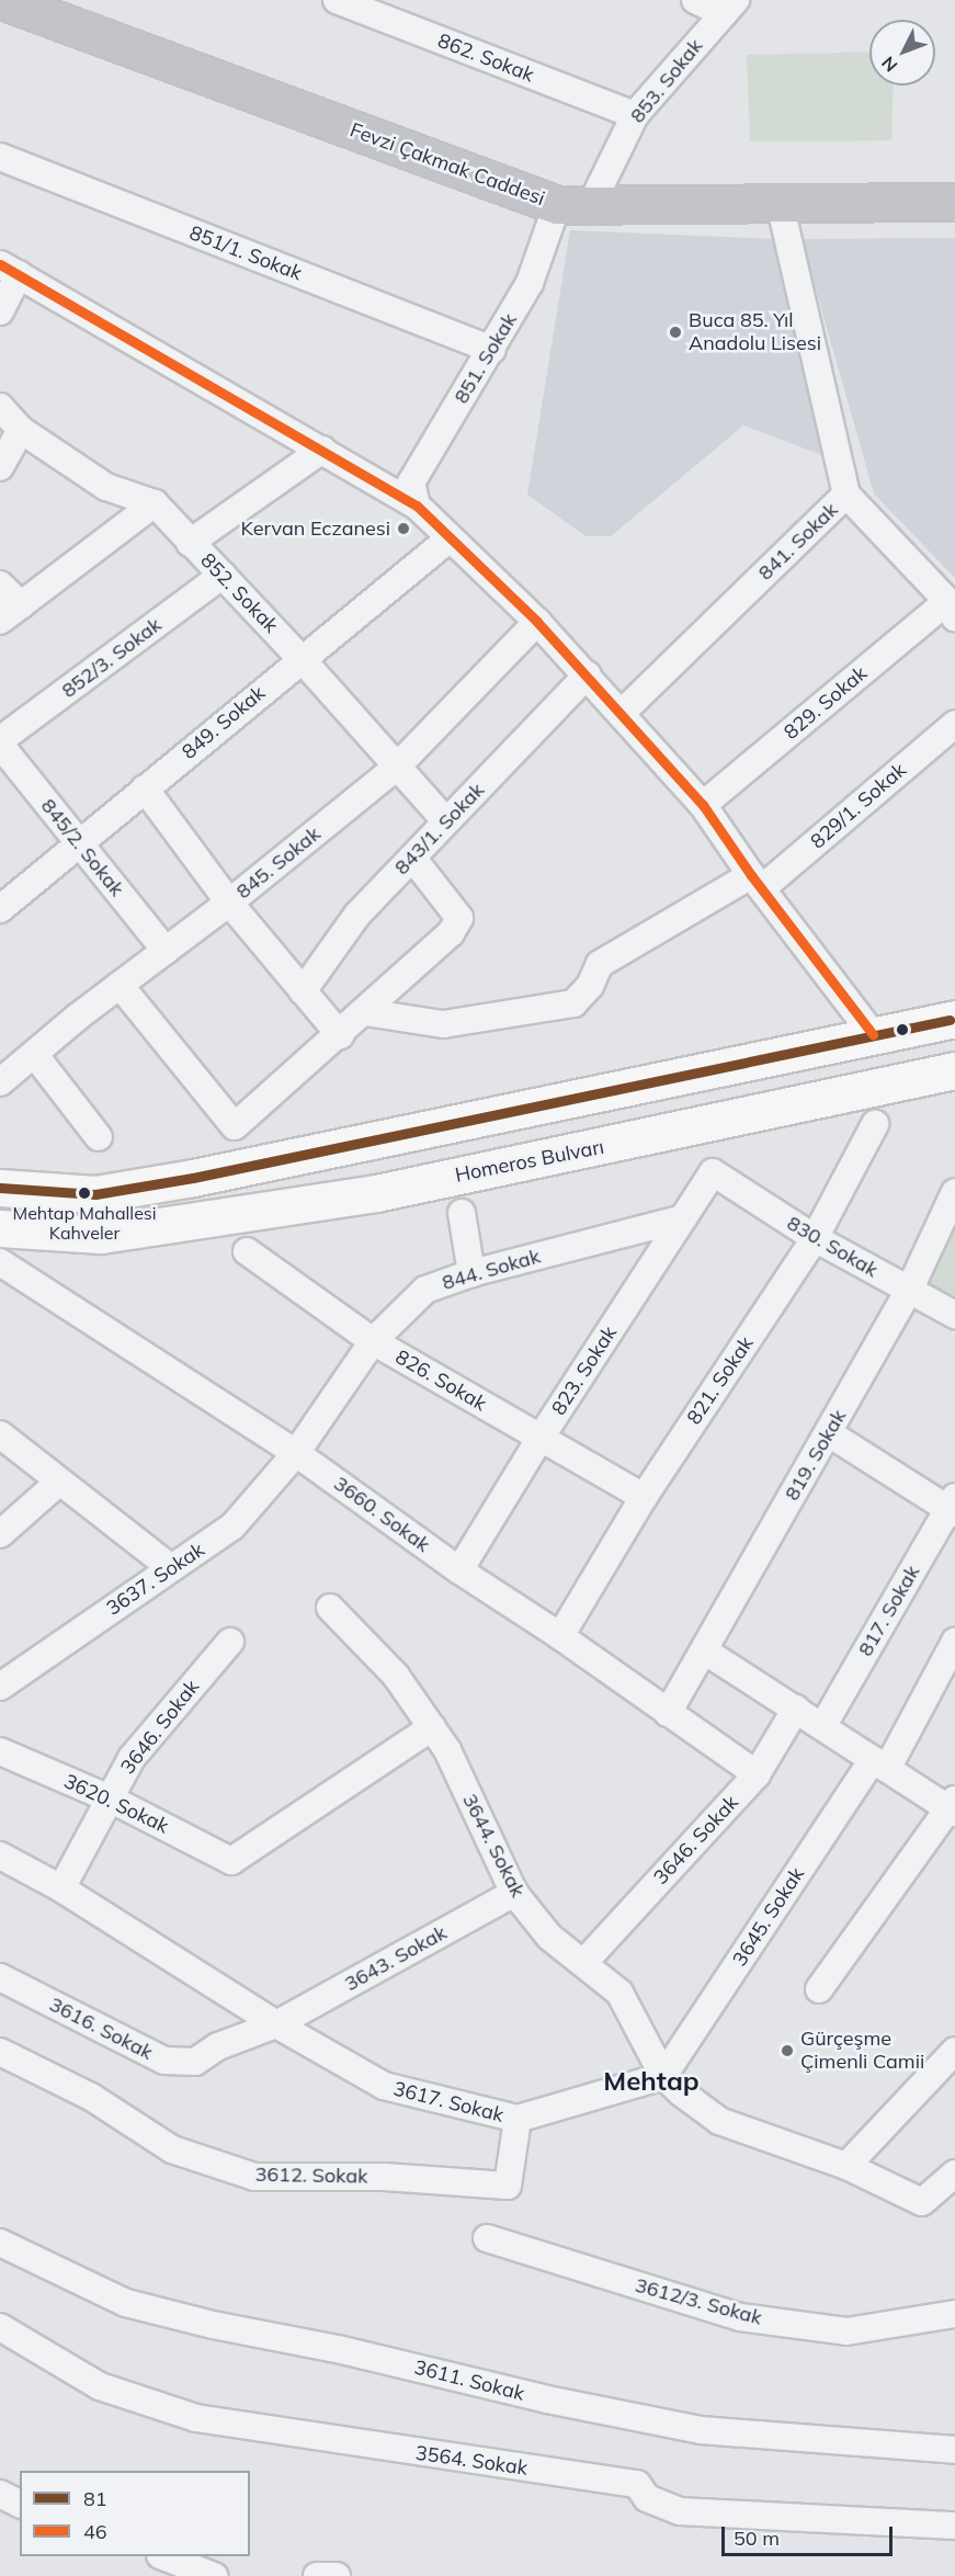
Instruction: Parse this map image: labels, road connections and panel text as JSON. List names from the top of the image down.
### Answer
{
  "streets": {
    "main road": ["Fevzi Çakmak Caddesi", "Homeros Bulvarı"],
    "street": [
      "862. Sokak",
      "853. Sokak",
      "851/1. Sokak",
      "851. Sokak",
      "841. Sokak",
      "852. Sokak",
      "852/3. Sokak",
      "829. Sokak",
      "849. Sokak",
      "829/1. Sokak",
      "843/1. Sokak",
      "845/2. Sokak",
      "845. Sokak",
      "830. Sokak",
      "844. Sokak",
      "823. Sokak",
      "826. Sokak",
      "821. Sokak",
      "819. Sokak",
      "3660. Sokak",
      "3637. Sokak",
      "817. Sokak",
      "3646. Sokak",
      "3620. Sokak",
      "3644. Sokak",
      "3645. Sokak",
      "3643. Sokak",
      "3616. Sokak",
      "3617. Sokak",
      "3612. Sokak",
      "3612/3. Sokak",
      "3611. Sokak",
      "3564. Sokak"
    ]
  },
  "crossings": [
    ["862. Sokak", "853. Sokak"],
    ["853. Sokak", "Fevzi Çakmak Caddesi"],
    ["853. Sokak", "851. Sokak"],
    ["Fevzi Çakmak Caddesi", "851. Sokak"],
    ["Fevzi Çakmak Caddesi", "841. Sokak"],
    ["851/1. Sokak", "851. Sokak"],
    ["852. Sokak", "852/3. Sokak"],
    ["852. Sokak", "849. Sokak"],
    ["852. Sokak", "843/1. Sokak"],
    ["852. Sokak", "845. Sokak"],
    ["852/3. Sokak", "845/2. Sokak"],
    ["849. Sokak", "845/2. Sokak"],
    ["845/2. Sokak", "845. Sokak"],
    ["830. Sokak", "823. Sokak"],
    ["830. Sokak", "821. Sokak"],
    ["830. Sokak", "819. Sokak"],
    ["844. Sokak", "823. Sokak"],
    ["844. Sokak", "826. Sokak"],
    ["844. Sokak", "3660. Sokak"],
    ["844. Sokak", "3637. Sokak"],
    ["823. Sokak", "826. Sokak"],
    ["823. Sokak", "3660. Sokak"],
    ["826. Sokak", "821. Sokak"],
    ["821. Sokak", "3660. Sokak"],
    ["819. Sokak", "3660. Sokak"],
    ["3660. Sokak", "3637. Sokak"],
    ["3660. Sokak", "3646. Sokak"],
    ["3646. Sokak", "3620. Sokak"],
    ["3646. Sokak", "3644. Sokak"],
    ["3646. Sokak", "3617. Sokak"],
    ["3620. Sokak", "3644. Sokak"],
    ["3644. Sokak", "3645. Sokak"],
    ["3644. Sokak", "3643. Sokak"],
    ["3644. Sokak", "3617. Sokak"],
    ["3645. Sokak", "3617. Sokak"],
    ["3643. Sokak", "3616. Sokak"],
    ["3643. Sokak", "3617. Sokak"],
    ["3616. Sokak", "3617. Sokak"],
    ["3617. Sokak", "3612. Sokak"]
  ],
  "districts": ["Mehtap"],
  "places": [
    "Buca 85. Yıl Anadolu Lisesi",
    "Kervan Eczanesi",
    "Mehtap Mahallesi Kahveler",
    "Gürçeşme Çimenli Camii"
  ],
  "lines": ["transit line 46", "transit line 81"],
  "legend": ["81", "46"],
  "scale_bar": "50 m",
  "north": "bottom left"
}
